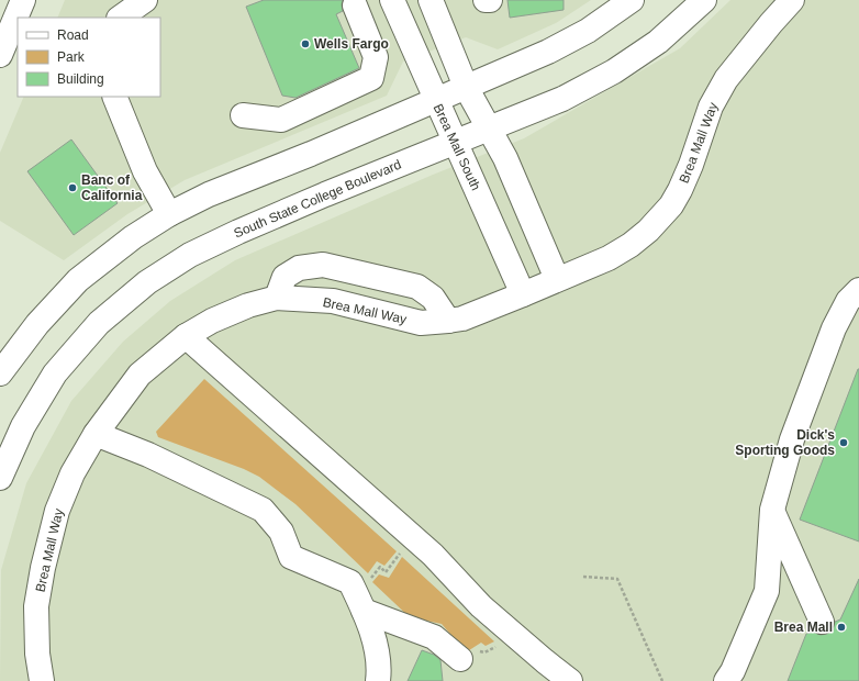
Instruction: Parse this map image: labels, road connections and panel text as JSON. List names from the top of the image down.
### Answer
{
  "streets": {
    "main road": ["Brea Mall Way", "Brea Mall South", "South State College Boulevard"]
  },
  "crossings": [
    ["Brea Mall Way", "Brea Mall South"],
    ["Brea Mall South", "South State College Boulevard"]
  ],
  "places": [
    "Wells Fargo",
    "Banc of California",
    "Dick's Sporting Goods",
    "Brea Mall"
  ],
  "legend": ["Road", "Park", "Building"]
}
